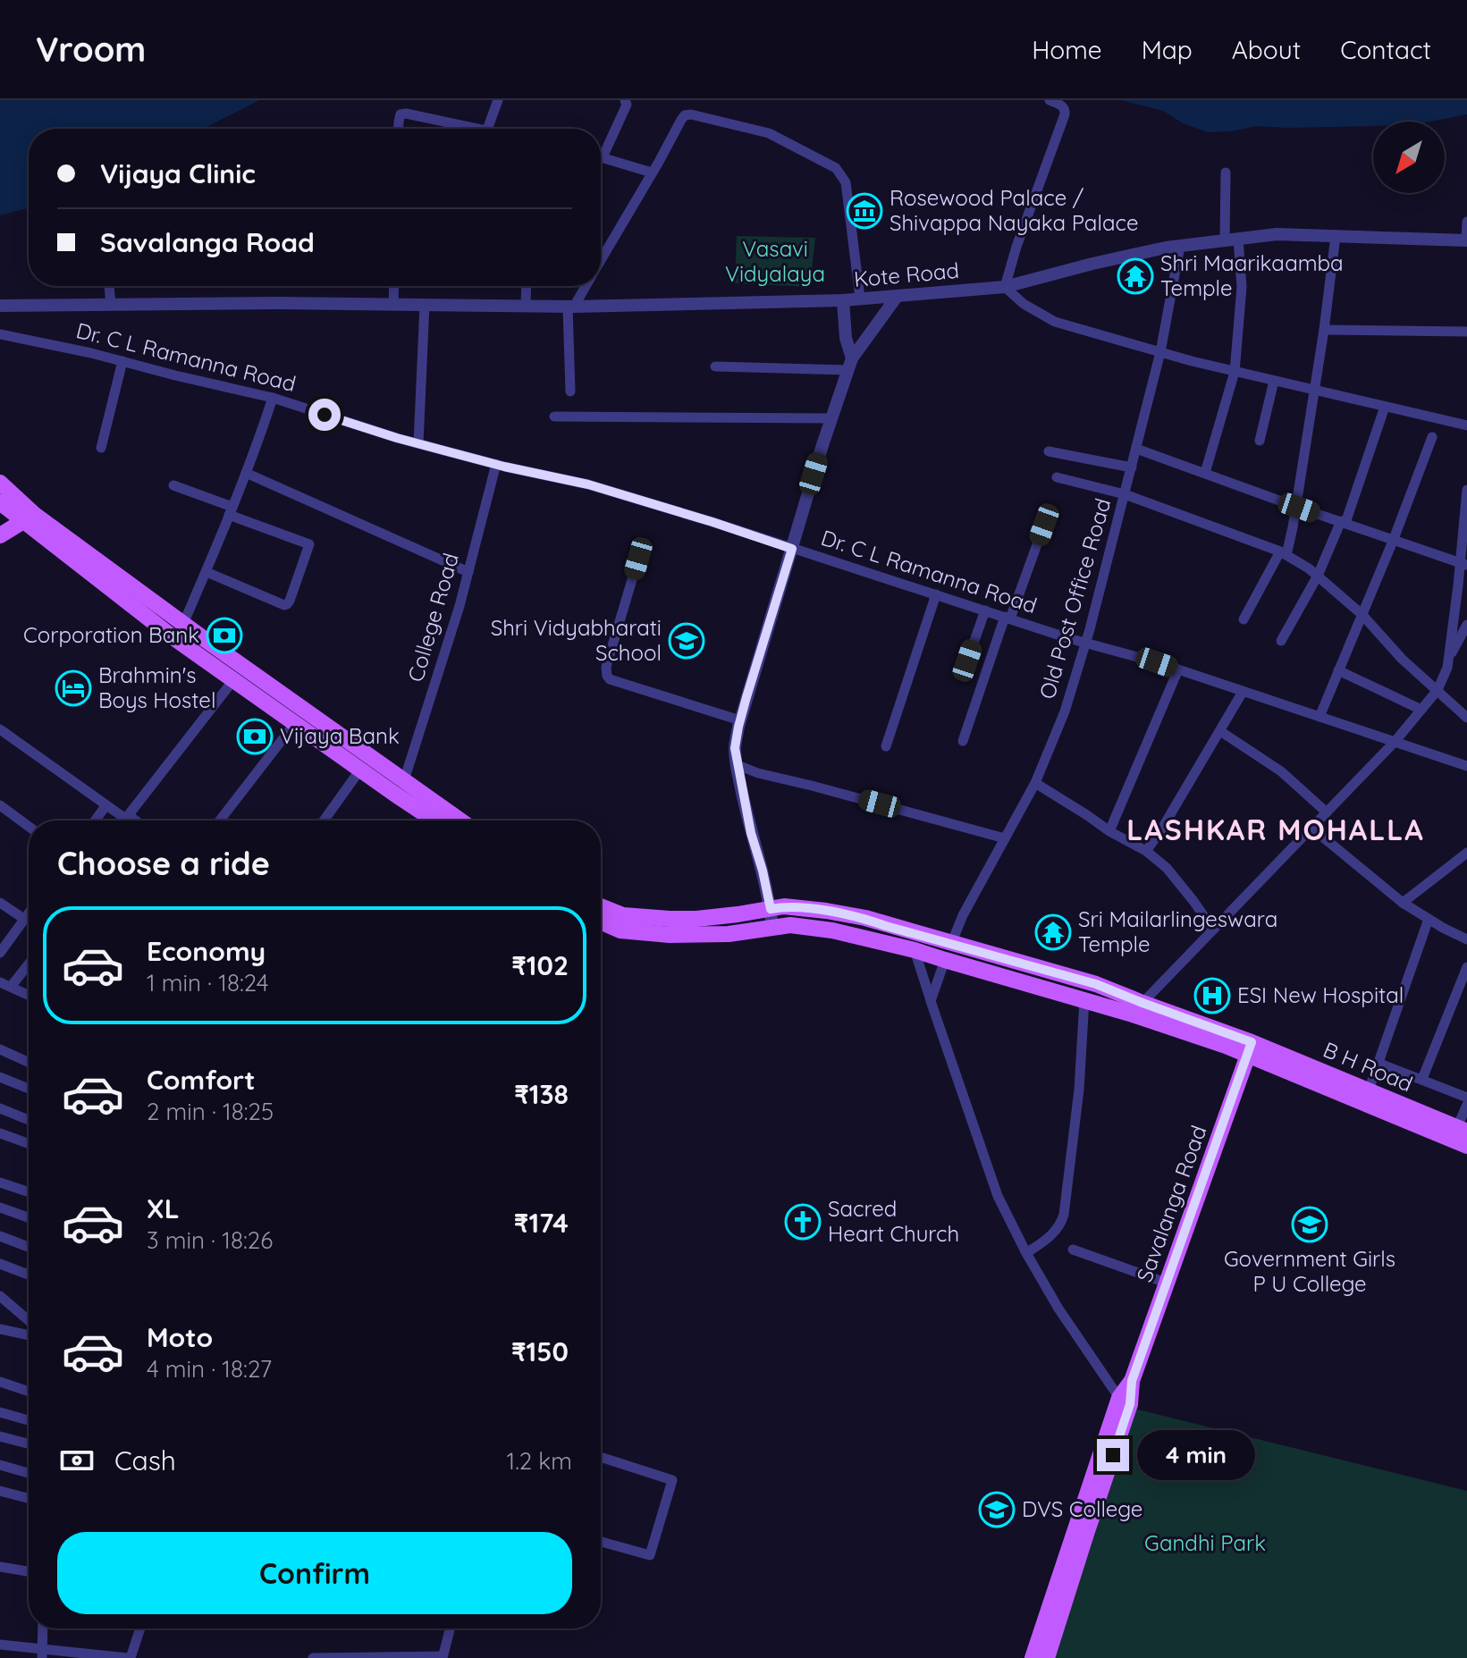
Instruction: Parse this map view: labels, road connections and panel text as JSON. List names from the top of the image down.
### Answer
{
  "streets": {
    "main road": ["B H Road", "Savalanga Road"],
    "street": [
      "Kote Road",
      "Dr. C L Ramanna Road",
      "Old Post Office Road",
      "College Road"
    ]
  },
  "crossings": [
    ["Kote Road", "Old Post Office Road"],
    ["Dr. C L Ramanna Road", "Old Post Office Road"],
    ["Dr. C L Ramanna Road", "College Road"],
    ["B H Road", "Savalanga Road"]
  ],
  "districts": ["LASHKAR MOHALLA"],
  "parks": ["Vasavi Vidyalaya", "Gandhi Park"],
  "places": {
    "museum": ["Rosewood Palace / Shivappa Nayaka Palace"],
    "temple": ["Shri Maarikaamba Temple", "Sri Mailarlingeswara Temple"],
    "bank": ["Corporation Bank", "Vijaya Bank"],
    "school or university": ["Shri Vidyabharati School", "Government Girls P U College", "DVS College"],
    "hotel": ["Brahmin's Boys Hostel"],
    "hospital": ["ESI New Hospital"],
    "church": ["Sacred Heart Church"]
  },
  "north": "bottom left",
  "page": {
    "header": "Vroom",
    "nav": [
      "Home",
      "Map",
      "About",
      "Contact"
    ],
    "banner": ["Vijaya Clinic", "Savalanga Road"],
    "heading": "Choose a ride",
    "list": [
      {
        "name": "Economy",
        "note": "1 min · 18:24",
        "value": "₹102"
      },
      {
        "name": "Comfort",
        "note": "2 min · 18:25",
        "value": "₹138"
      },
      {
        "name": "XL",
        "note": "3 min · 18:26",
        "value": "₹174"
      },
      {
        "name": "Moto",
        "note": "4 min · 18:27",
        "value": "₹150"
      }
    ],
    "pay": ["Cash", "1.2 km"],
    "bubble": "4 min",
    "buttons": "Confirm"
  }
}
